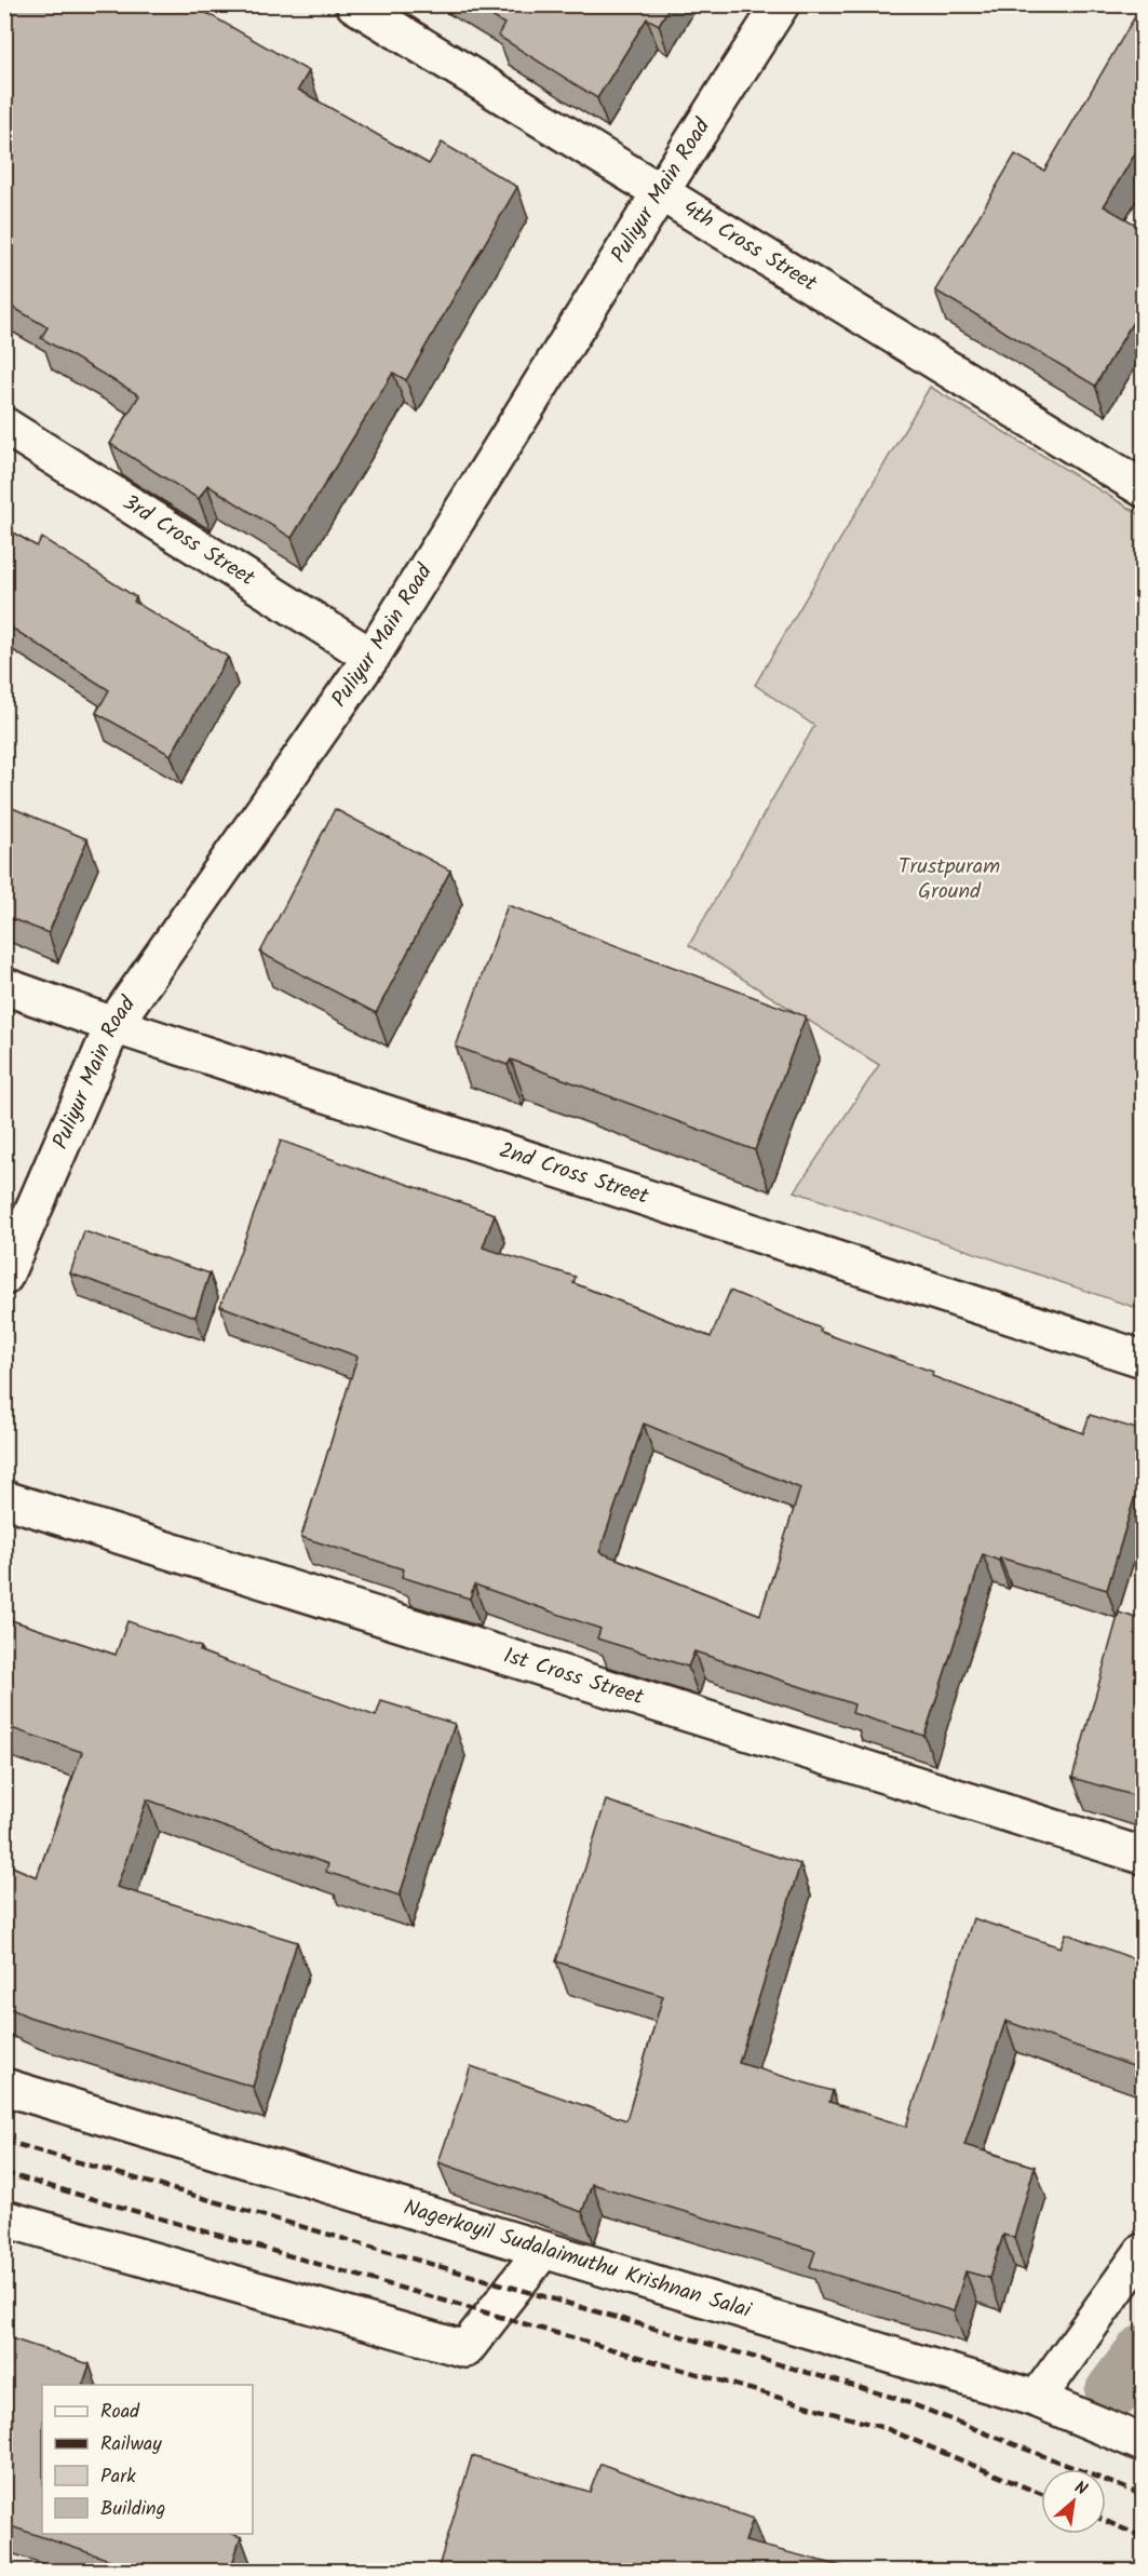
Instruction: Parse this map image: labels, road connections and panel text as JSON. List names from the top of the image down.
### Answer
{
  "streets": {
    "street": [
      "Puliyur Main Road",
      "4th Cross Street",
      "3rd Cross Street",
      "2nd Cross Street",
      "1st Cross Street",
      "Nagerkoyil Sudalaimuthu Krishnan Salai"
    ]
  },
  "crossings": [
    ["Puliyur Main Road", "4th Cross Street"],
    ["Puliyur Main Road", "3rd Cross Street"],
    ["Puliyur Main Road", "2nd Cross Street"]
  ],
  "parks": ["Trustpuram Ground"],
  "legend": [
    "Road",
    "Railway",
    "Park",
    "Building"
  ],
  "north": "top right"
}
